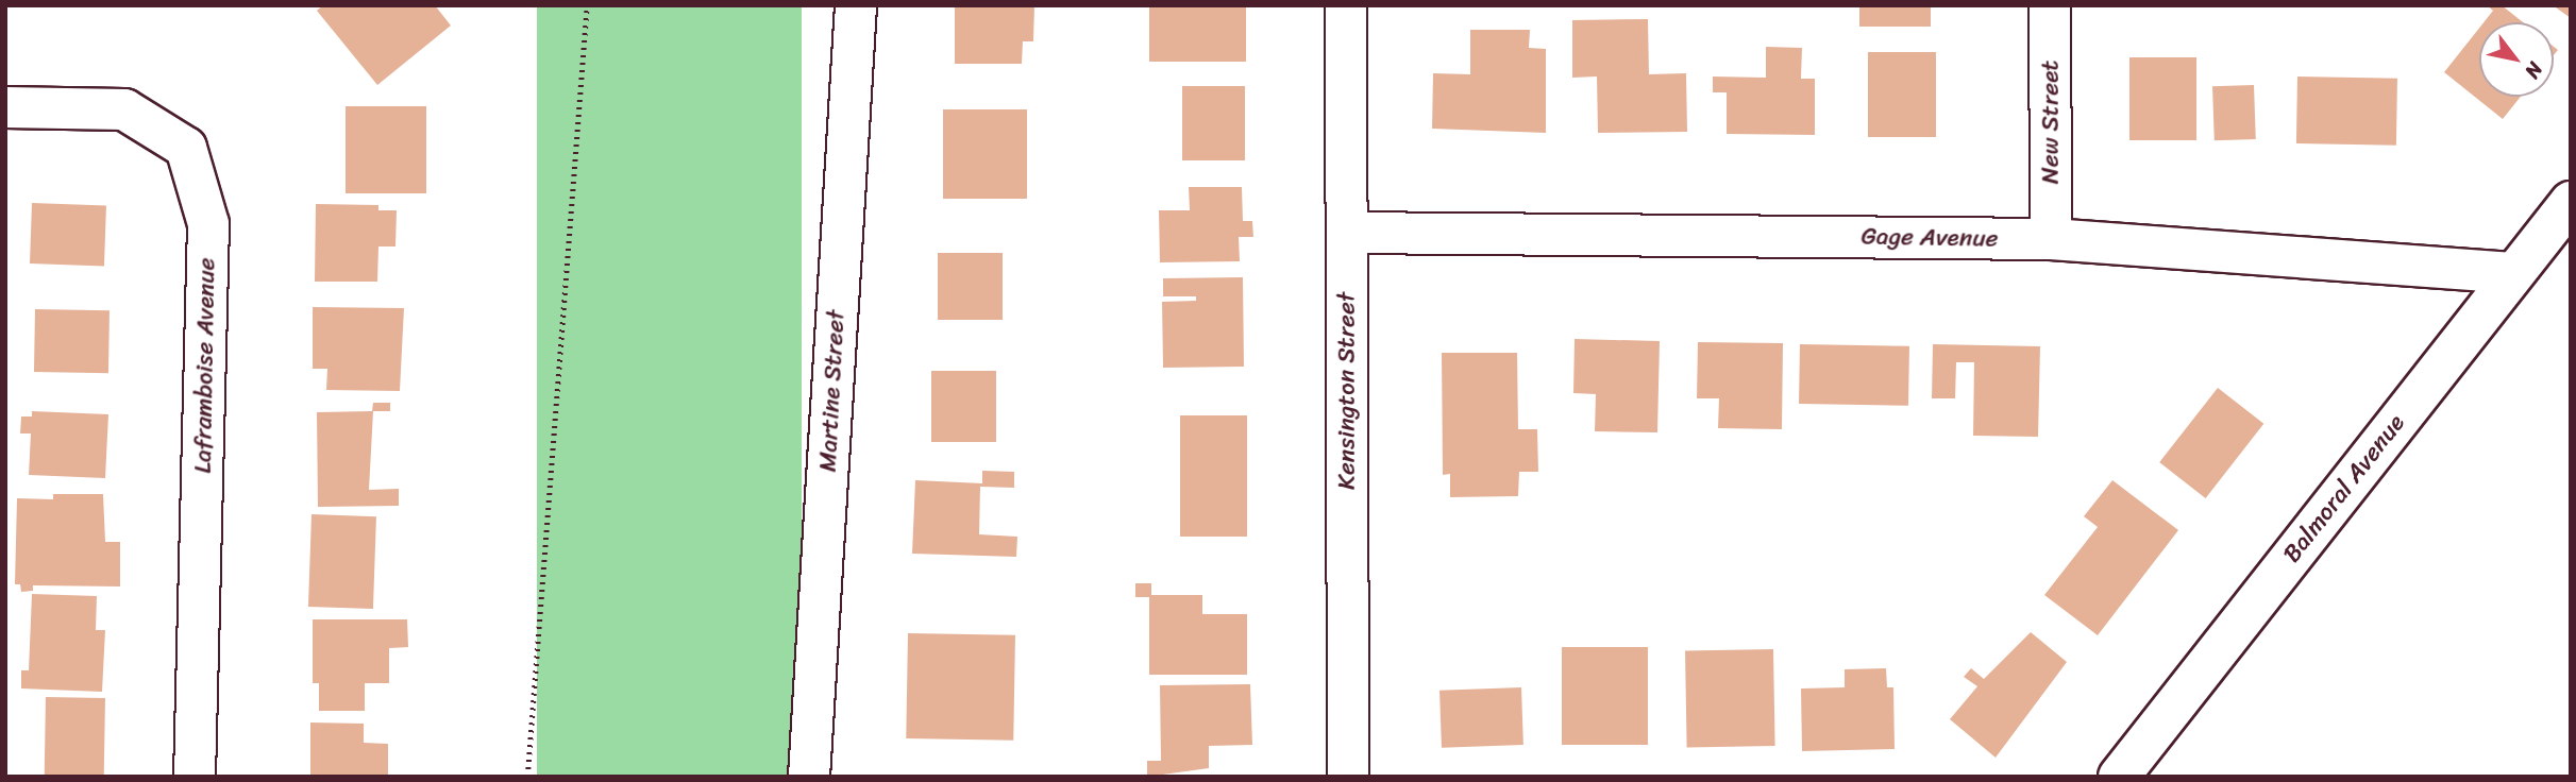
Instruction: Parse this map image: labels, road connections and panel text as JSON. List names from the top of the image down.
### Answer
{
  "streets": {
    "street": [
      "New Street",
      "Gage Avenue",
      "Laframboise Avenue",
      "Martine Street",
      "Kensington Street",
      "Balmoral Avenue"
    ]
  },
  "crossings": [
    ["New Street", "Gage Avenue"],
    ["Gage Avenue", "Kensington Street"],
    ["Gage Avenue", "Balmoral Avenue"]
  ],
  "north": "bottom right"
}
